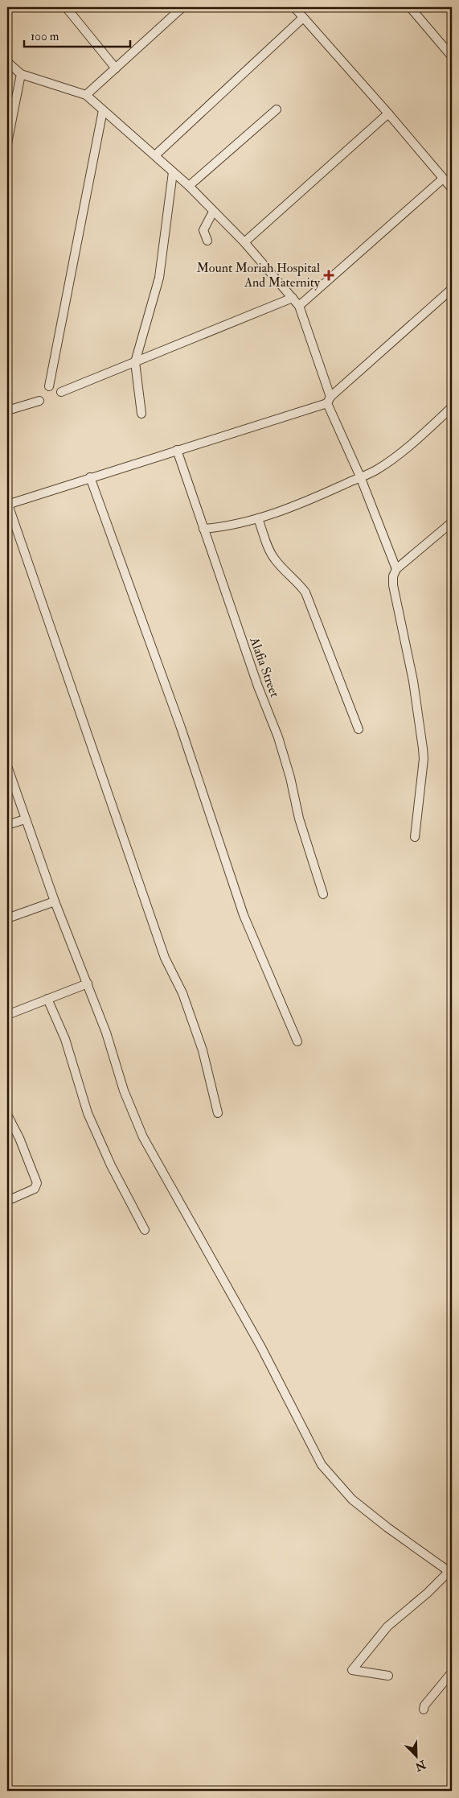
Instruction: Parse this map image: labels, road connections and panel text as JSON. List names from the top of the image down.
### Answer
{
  "streets": {
    "street": ["Alafia Street"]
  },
  "places": {
    "health": ["Mount Moriah Hospital And Maternity"]
  },
  "scale_bar": "100 m",
  "north": "bottom right"
}
